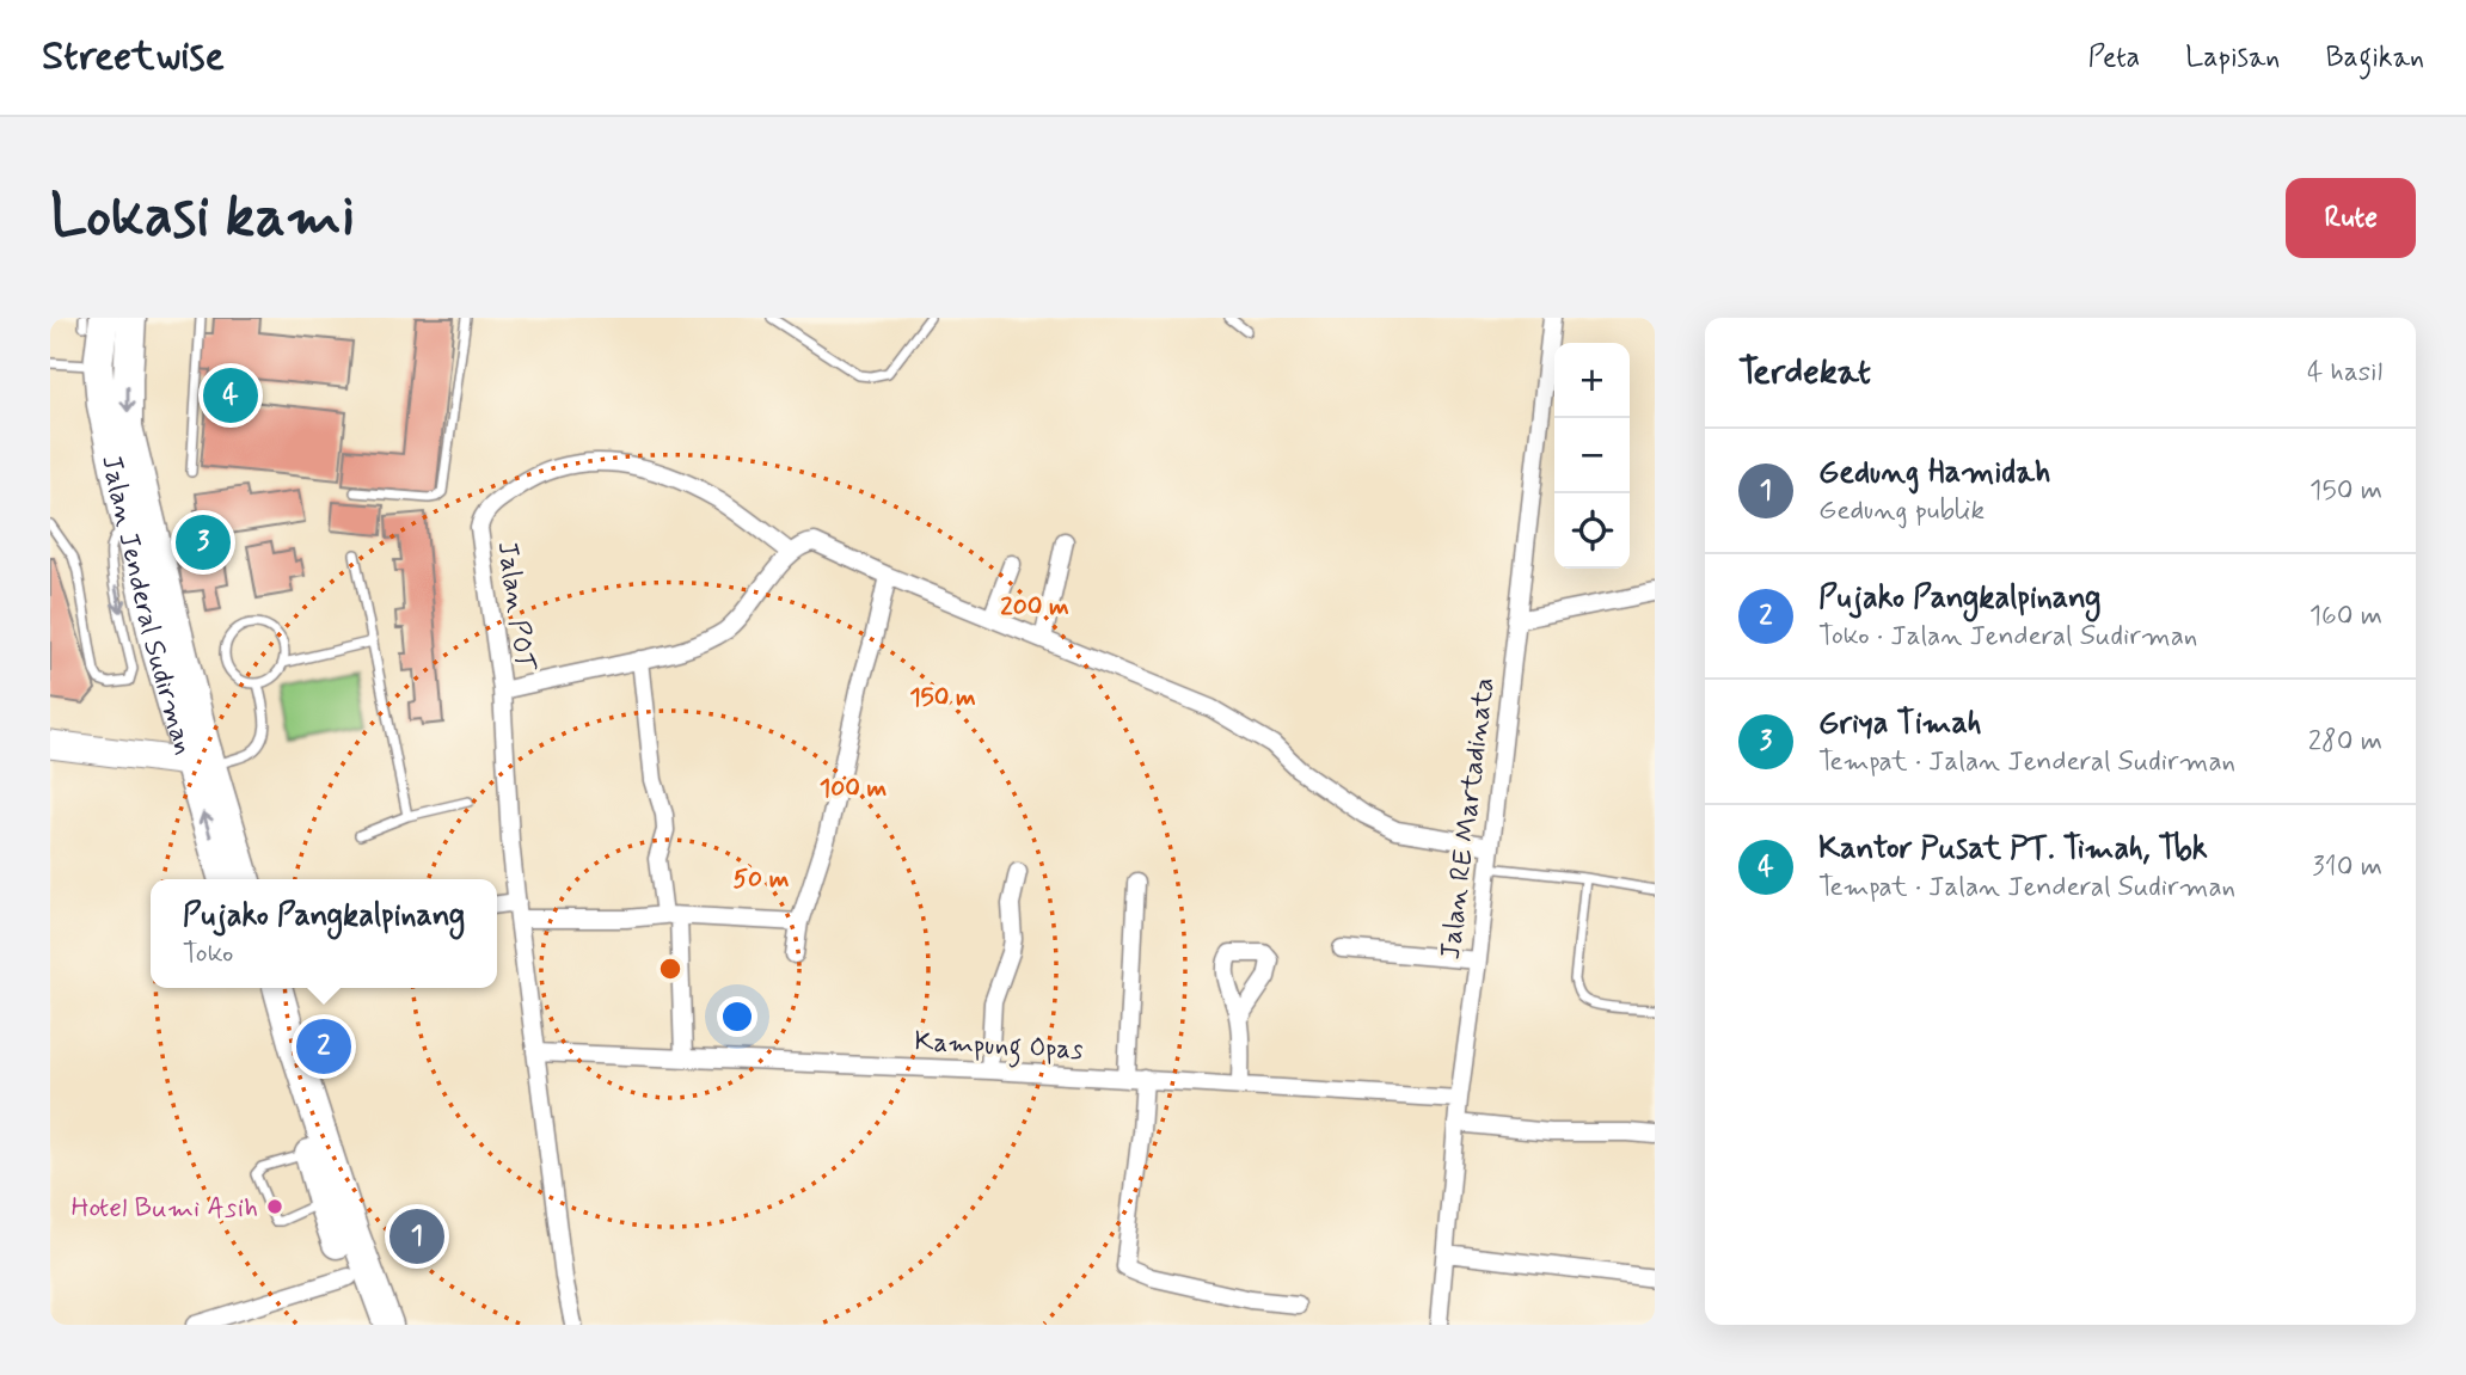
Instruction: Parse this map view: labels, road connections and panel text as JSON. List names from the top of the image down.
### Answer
{
  "streets": {
    "highway": ["Jalan Jenderal Sudirman"],
    "street": ["Jalan POT", "Jalan RE Martadinata", "Kampung Opas"]
  },
  "crossings": [
    ["Jalan POT", "Kampung Opas"],
    ["Jalan RE Martadinata", "Kampung Opas"]
  ],
  "places": ["Hotel Bumi Asih"],
  "page": {
    "header": "Streetwise",
    "nav": ["Peta", "Lapisan", "Bagikan"],
    "buttons": "Rute",
    "title": "Lokasi kami",
    "heading": ["Terdekat", "4 hasil"],
    "map_buttons": ["+", "−"],
    "pins": [
      "4",
      "3",
      "2",
      "1"
    ],
    "list": [
      {
        "mark": "1",
        "name": "Gedung Hamidah",
        "note": "Gedung publik",
        "value": "150 m"
      },
      {
        "mark": "2",
        "name": "Pujako Pangkalpinang",
        "note": "Toko · Jalan Jenderal Sudirman",
        "value": "160 m"
      },
      {
        "mark": "3",
        "name": "Griya Timah",
        "note": "Tempat · Jalan Jenderal Sudirman",
        "value": "280 m"
      },
      {
        "mark": "4",
        "name": "Kantor Pusat PT. Timah, Tbk",
        "note": "Tempat · Jalan Jenderal Sudirman",
        "value": "310 m"
      }
    ],
    "popup": ["Pujako Pangkalpinang", "Toko"]
  },
  "rings": [
    "200 m",
    "150 m",
    "100 m",
    "50 m"
  ]
}
